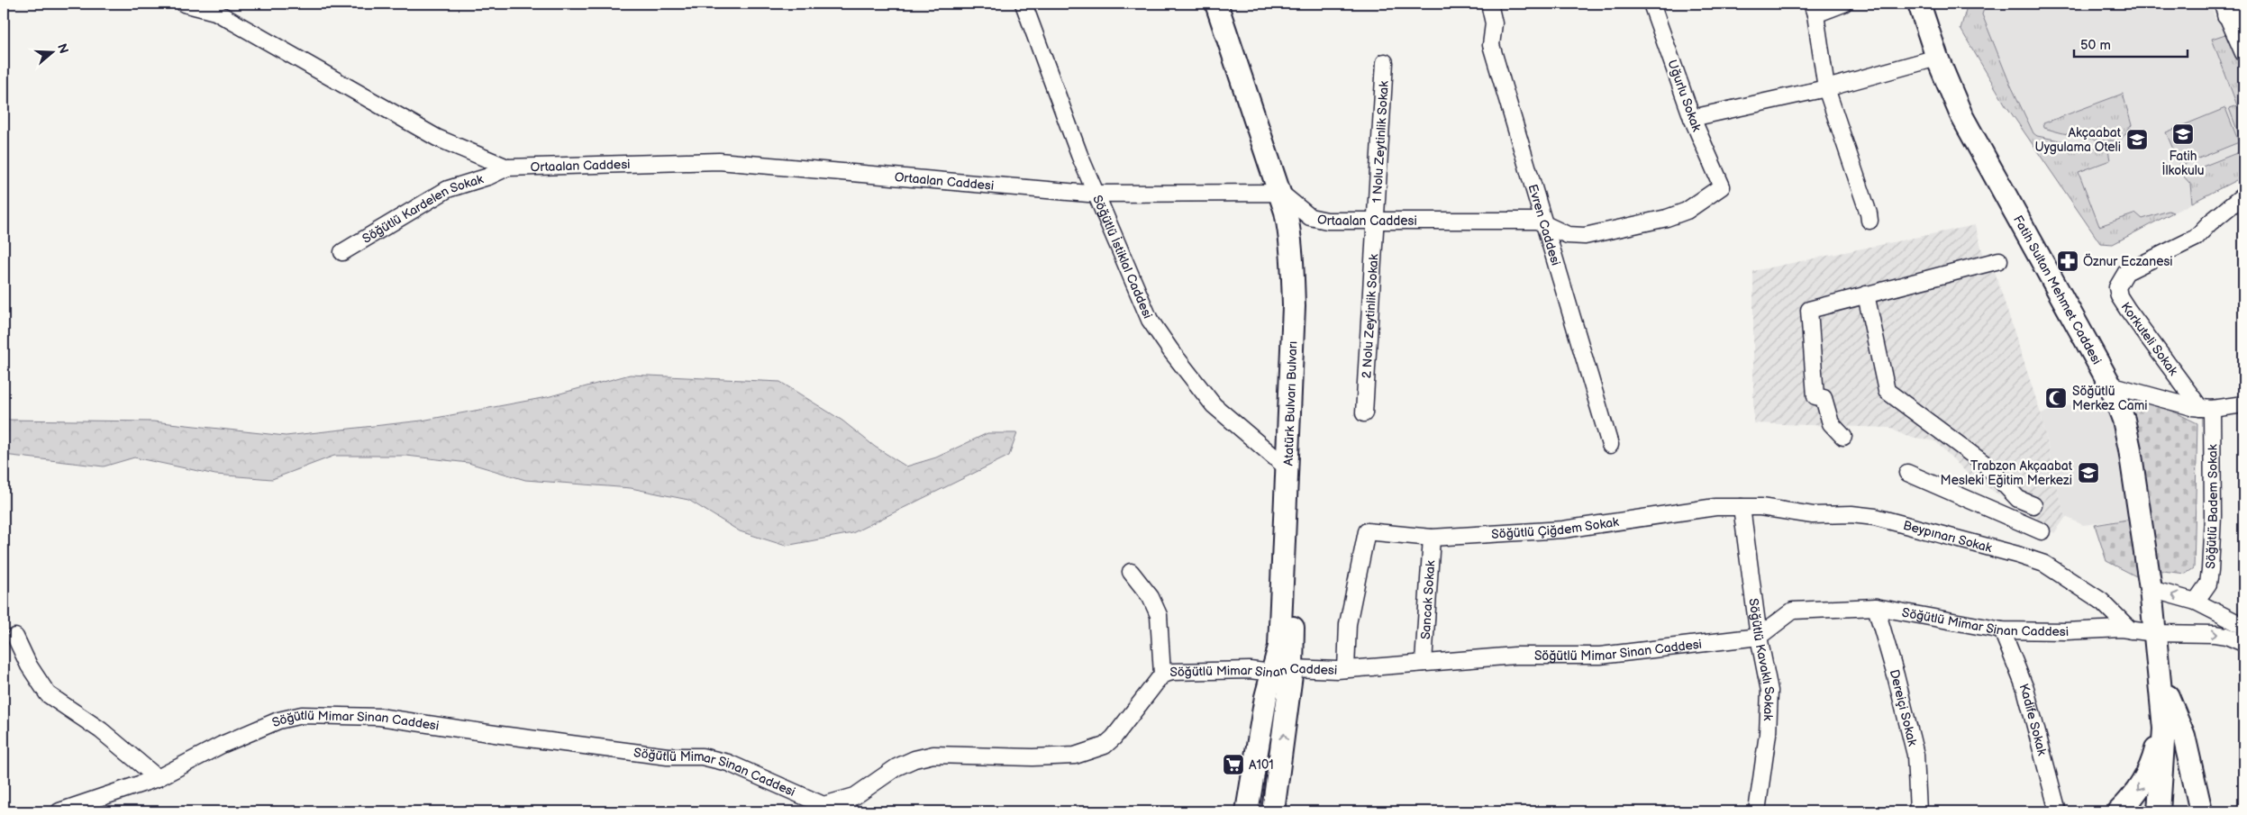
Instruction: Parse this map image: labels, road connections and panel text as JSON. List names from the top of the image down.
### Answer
{
  "streets": {
    "street": [
      "Uğurlu Sokak",
      "1 Nolu Zeytinlik Sokak",
      "Ortaalan Caddesi",
      "Söğütlü Kardelen Sokak",
      "Evren Caddesi",
      "Söğütlü İstiklal Caddesi",
      "Fatih Sultan Mehmet Caddesi",
      "2 Nolu Zeytinlik Sokak",
      "Korkuteli Sokak",
      "Atatürk Bulvarı Bulvarı",
      "Söğütlü Badem Sokak",
      "Söğütlü Çiğdem Sokak",
      "Beypınarı Sokak",
      "Sancak Sokak",
      "Söğütlü Mimar Sinan Caddesi",
      "Söğütlü Kavaklı Sokak",
      "Dereiçi Sokak",
      "Kadife Sokak"
    ]
  },
  "crossings": [
    ["Uğurlu Sokak", "Ortaalan Caddesi"],
    ["1 Nolu Zeytinlik Sokak", "Ortaalan Caddesi"],
    ["1 Nolu Zeytinlik Sokak", "2 Nolu Zeytinlik Sokak"],
    ["Ortaalan Caddesi", "Söğütlü Kardelen Sokak"],
    ["Ortaalan Caddesi", "Evren Caddesi"],
    ["Ortaalan Caddesi", "Söğütlü İstiklal Caddesi"],
    ["Ortaalan Caddesi", "2 Nolu Zeytinlik Sokak"],
    ["Ortaalan Caddesi", "Atatürk Bulvarı Bulvarı"],
    ["Söğütlü İstiklal Caddesi", "Atatürk Bulvarı Bulvarı"],
    ["Fatih Sultan Mehmet Caddesi", "Söğütlü Mimar Sinan Caddesi"],
    ["Korkuteli Sokak", "Söğütlü Badem Sokak"],
    ["Atatürk Bulvarı Bulvarı", "Söğütlü Mimar Sinan Caddesi"],
    ["Söğütlü Çiğdem Sokak", "Beypınarı Sokak"],
    ["Söğütlü Çiğdem Sokak", "Sancak Sokak"],
    ["Söğütlü Çiğdem Sokak", "Söğütlü Mimar Sinan Caddesi"],
    ["Söğütlü Çiğdem Sokak", "Söğütlü Kavaklı Sokak"],
    ["Beypınarı Sokak", "Söğütlü Mimar Sinan Caddesi"],
    ["Beypınarı Sokak", "Söğütlü Kavaklı Sokak"],
    ["Sancak Sokak", "Söğütlü Mimar Sinan Caddesi"],
    ["Söğütlü Mimar Sinan Caddesi", "Söğütlü Kavaklı Sokak"],
    ["Söğütlü Mimar Sinan Caddesi", "Dereiçi Sokak"],
    ["Söğütlü Mimar Sinan Caddesi", "Kadife Sokak"]
  ],
  "places": {
    "school or university": ["Fatih İlkokulu", "Akçaabat Uygulama Oteli", "Trabzon Akçaabat Mesleki Eğitim Merkezi"],
    "pharmacy": ["Öznur Eczanesi"],
    "mosque": ["Söğütlü Merkez Cami"],
    "supermarket": ["A101"]
  },
  "scale_bar": "50 m",
  "north": "right"
}
